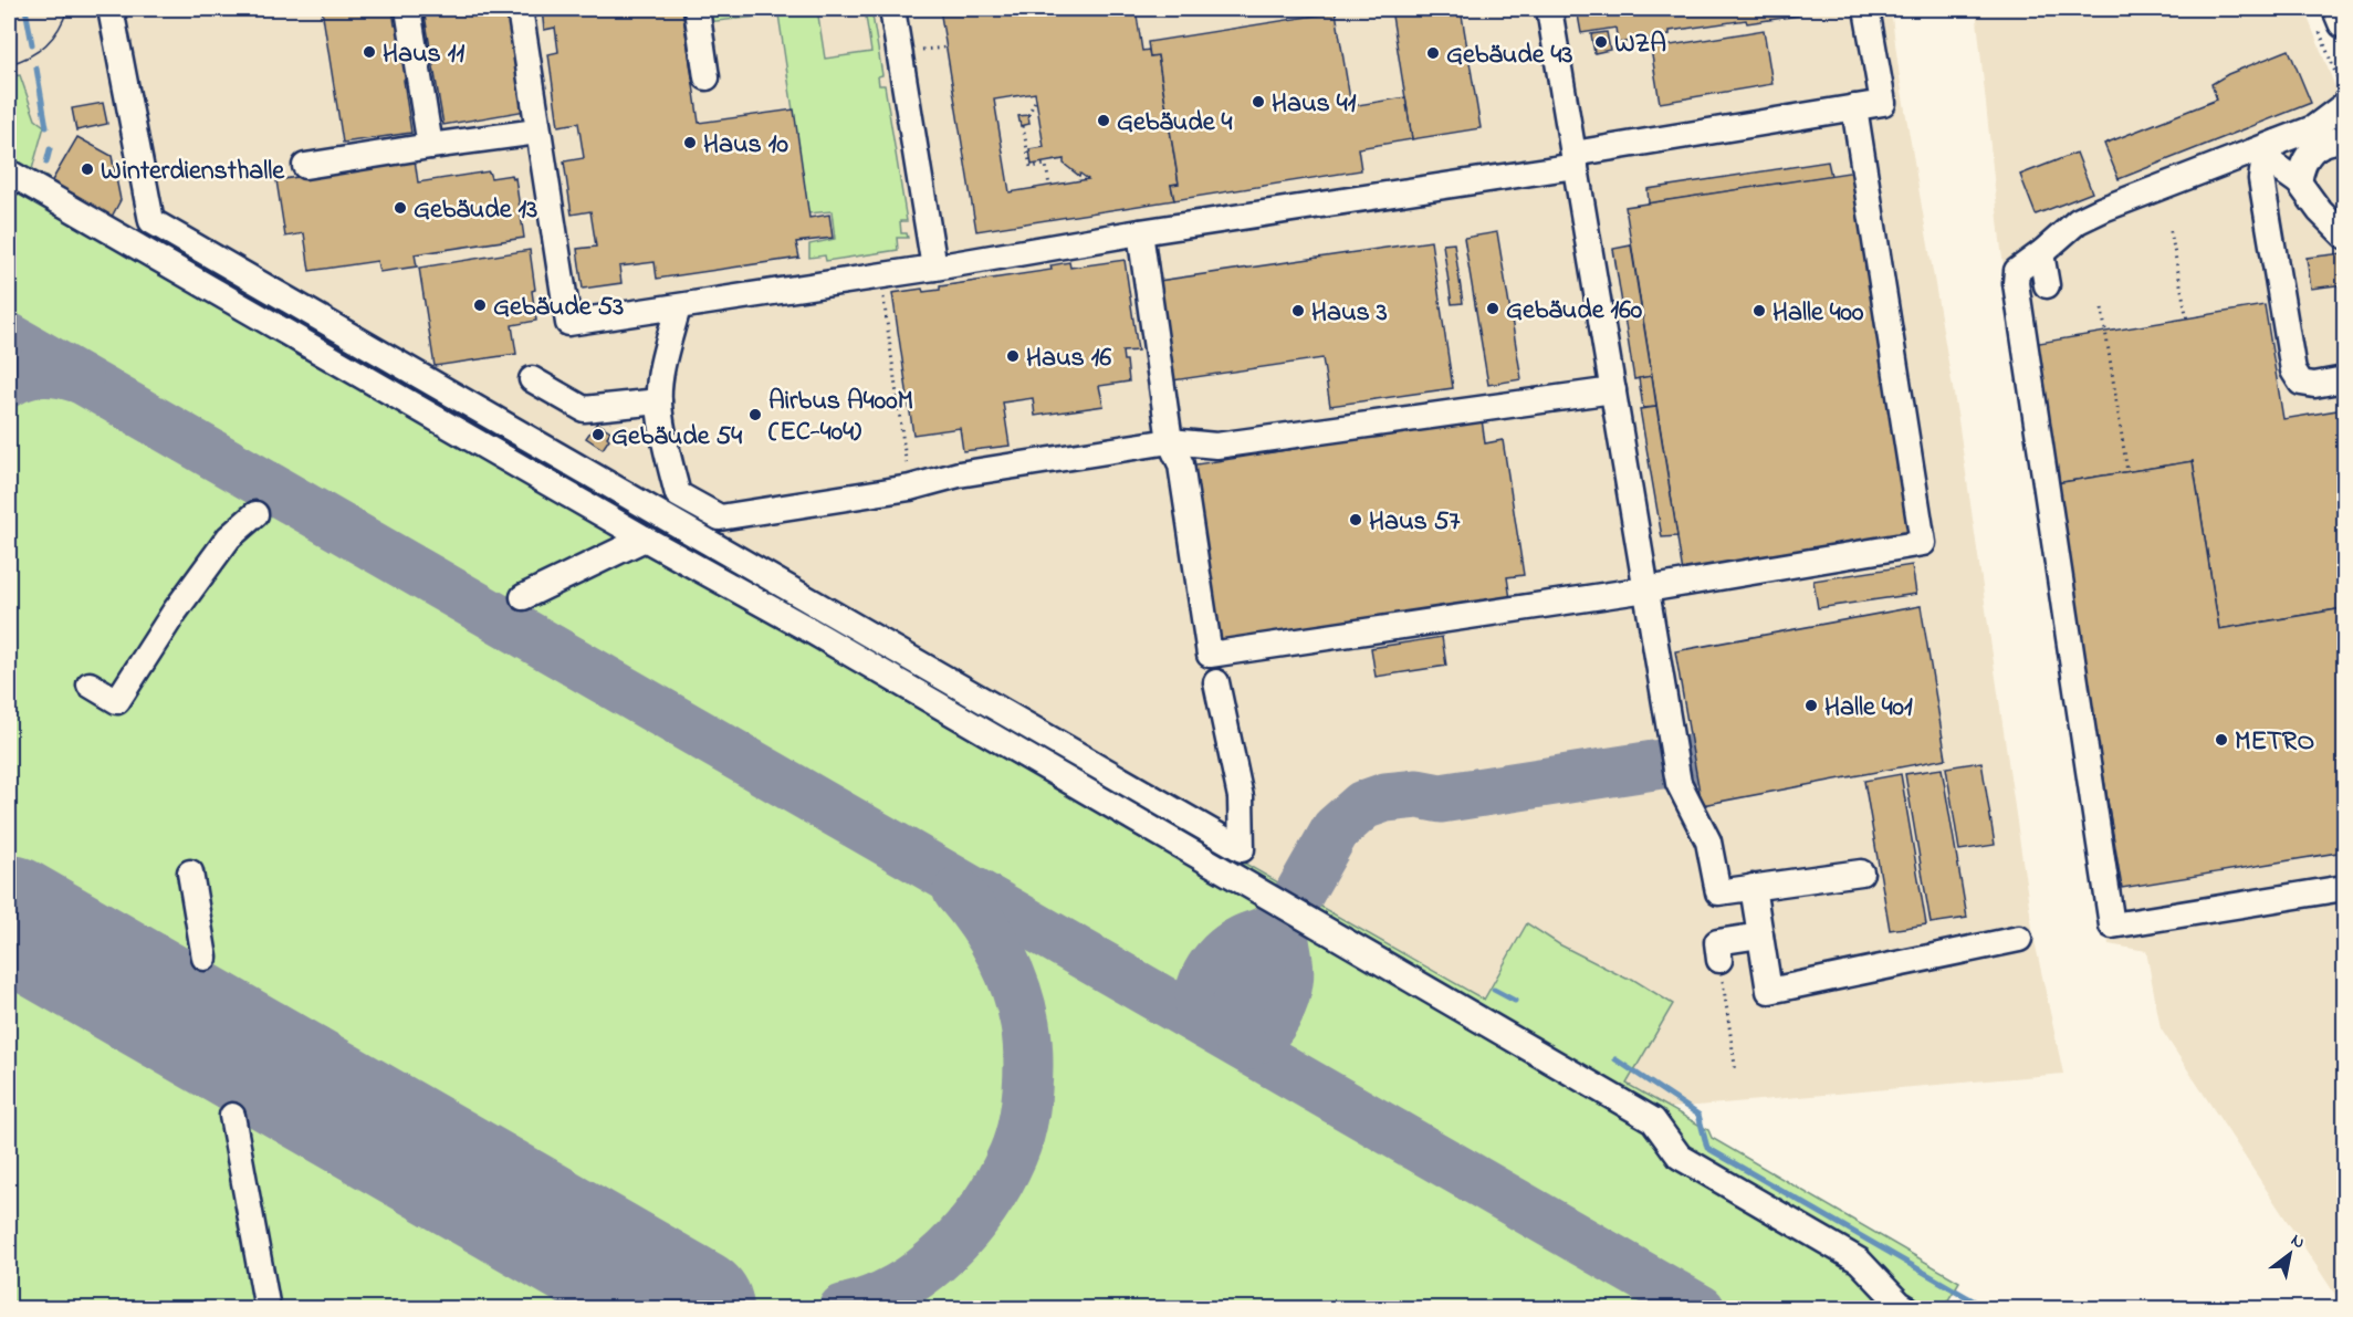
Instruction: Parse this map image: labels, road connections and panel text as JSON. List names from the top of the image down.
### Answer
{
  "places": [
    "WZA",
    "Haus 11",
    "Gebäude 43",
    "Haus 41",
    "Gebäude 4",
    "Haus 10",
    "Winterdiensthalle",
    "Gebäude 13",
    "Gebäude 53",
    "Gebäude 160",
    "Haus 3",
    "Halle 400",
    "Haus 16",
    "Airbus A400M (EC-404)",
    "Gebäude 54",
    "Haus 57",
    "Halle 401",
    "METRO"
  ],
  "north": "top right"
}
